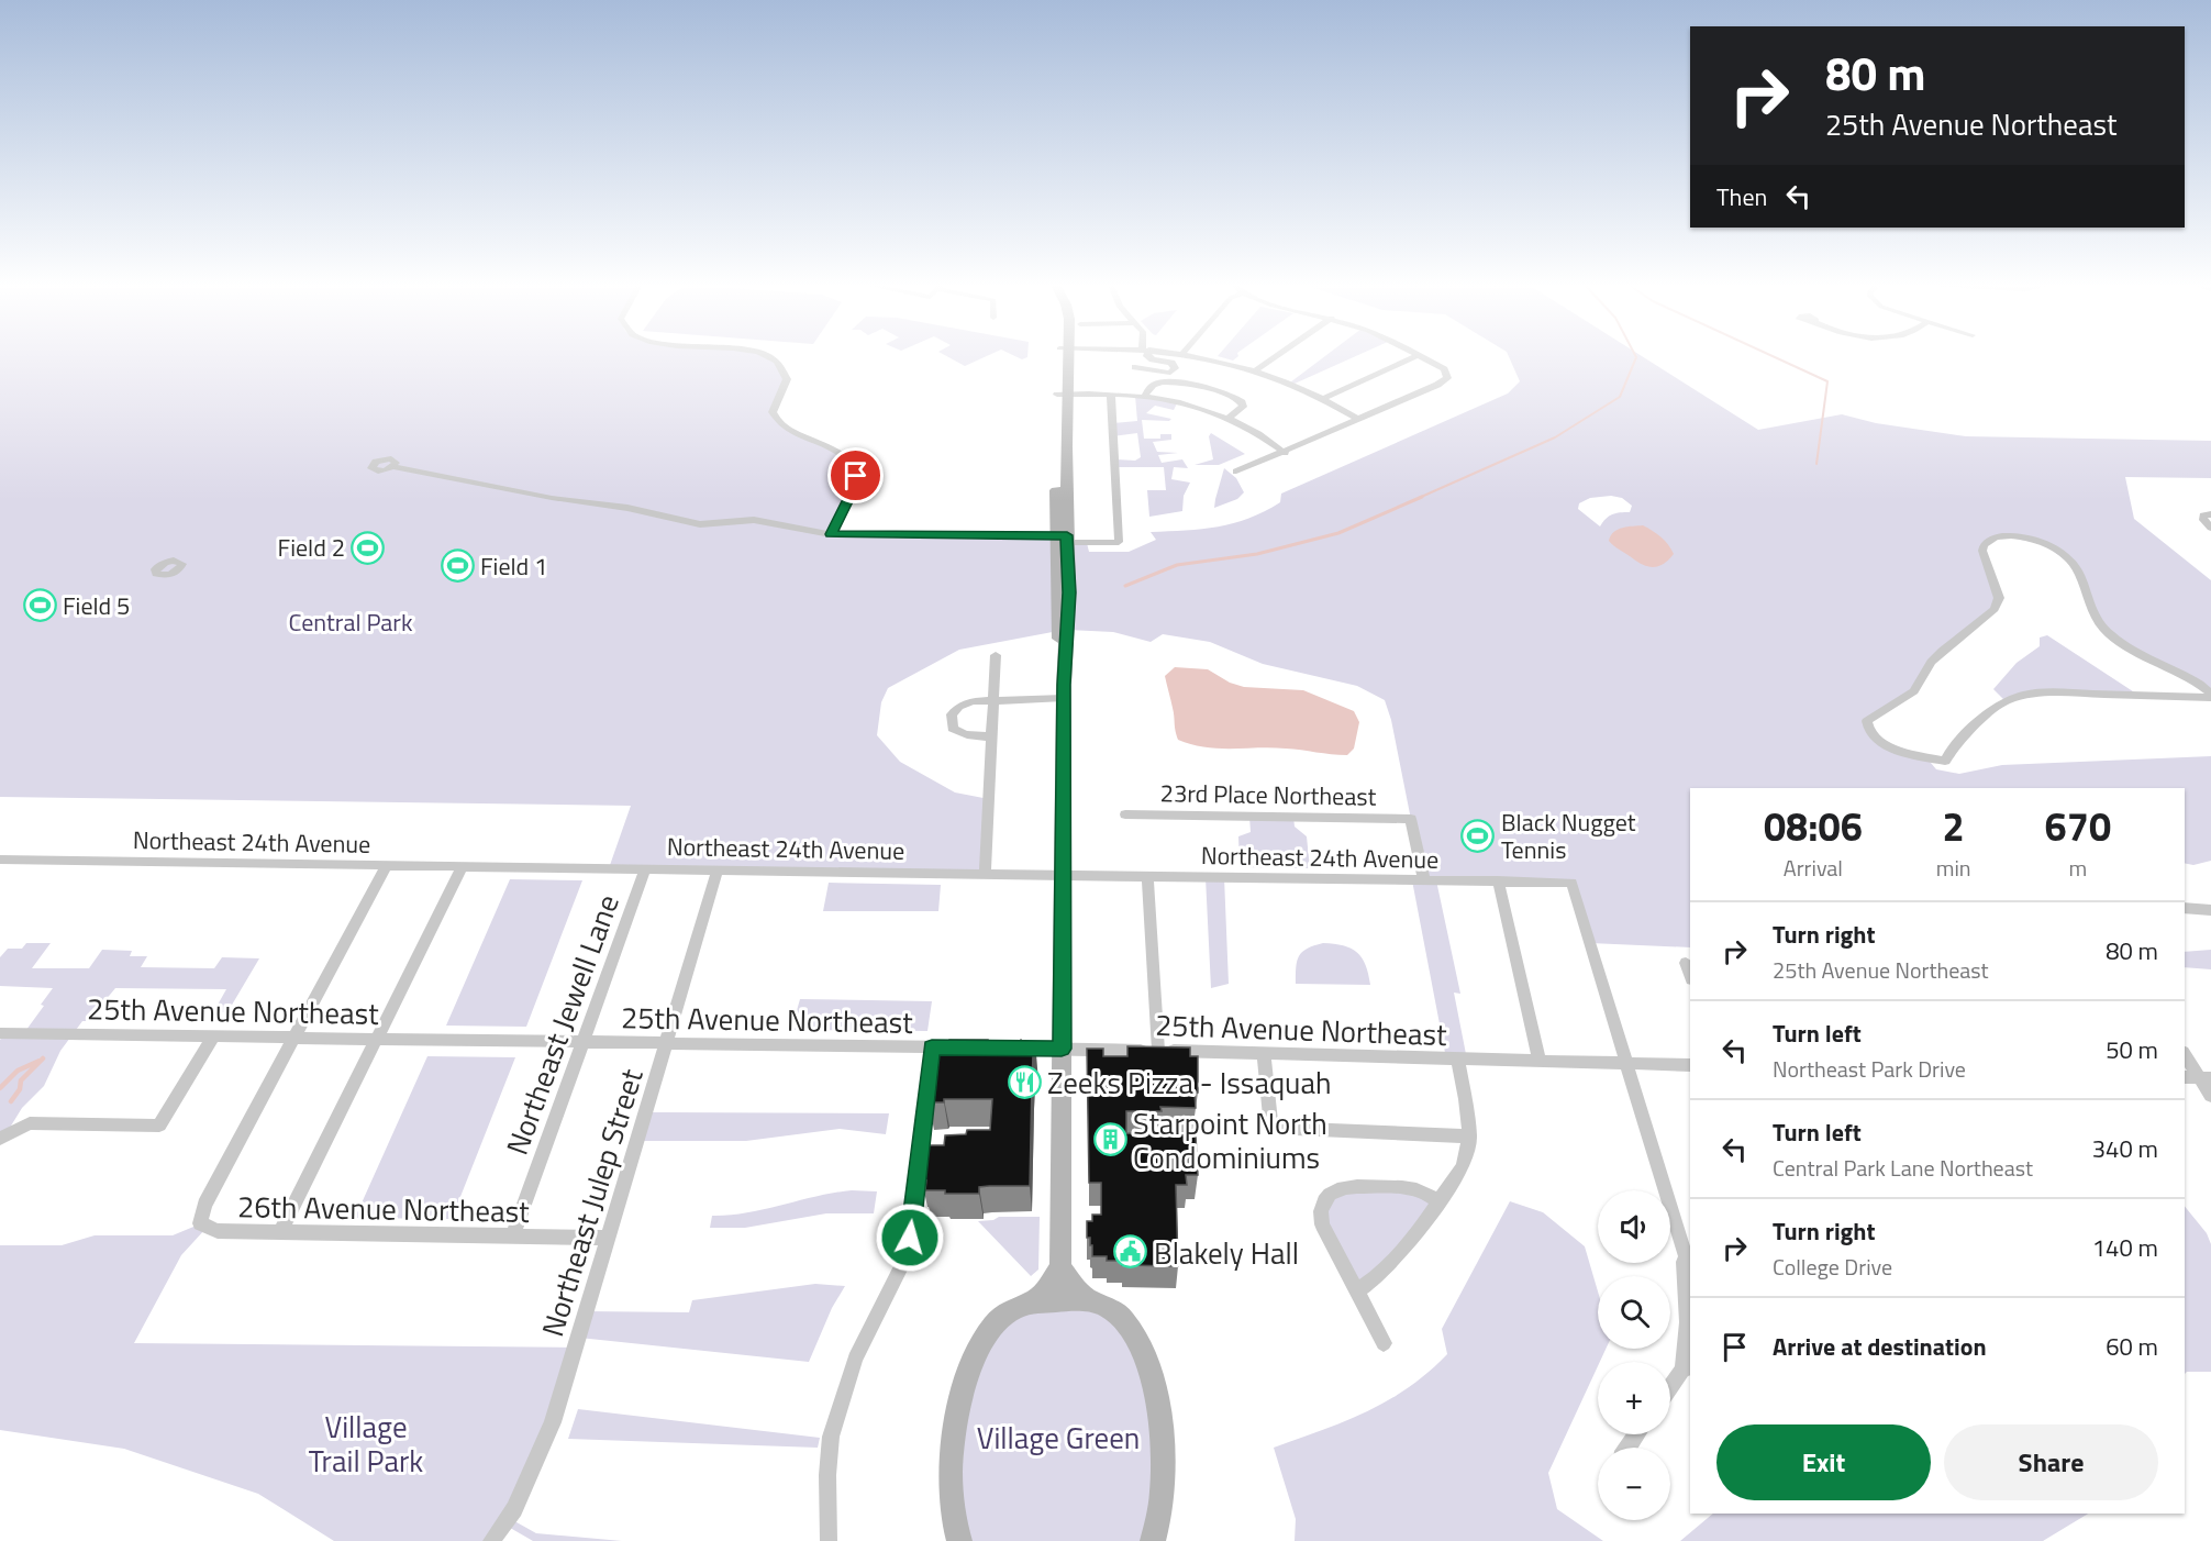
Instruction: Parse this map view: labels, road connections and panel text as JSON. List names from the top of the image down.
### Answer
{
  "streets": {
    "street": [
      "23rd Place Northeast",
      "Northeast 24th Avenue",
      "25th Avenue Northeast",
      "Northeast Jewell Lane",
      "Northeast Julep Street",
      "26th Avenue Northeast"
    ]
  },
  "crossings": [
    ["23rd Place Northeast", "Northeast 24th Avenue"],
    ["Northeast 24th Avenue", "25th Avenue Northeast"],
    ["Northeast 24th Avenue", "Northeast Jewell Lane"],
    ["Northeast 24th Avenue", "Northeast Julep Street"],
    ["25th Avenue Northeast", "Northeast Jewell Lane"],
    ["25th Avenue Northeast", "Northeast Julep Street"],
    ["25th Avenue Northeast", "26th Avenue Northeast"],
    ["Northeast Jewell Lane", "26th Avenue Northeast"],
    ["Northeast Julep Street", "26th Avenue Northeast"]
  ],
  "parks": ["Central Park", "Village Trail Park", "Village Green"],
  "places": {
    "sports": [
      "Field 2",
      "Field 1",
      "Field 5",
      "Black Nugget Tennis"
    ],
    "restaurant": ["Zeeks Pizza - Issaquah"],
    "building": ["Starpoint North Condominiums"],
    "public building": ["Blakely Hall"]
  },
  "page": {
    "turn": ["80 m", "25th Avenue Northeast"],
    "then": "Then",
    "eta": [
      "08:06",
      "Arrival",
      "2",
      "min",
      "670",
      "m"
    ],
    "list": [
      {
        "name": "Turn right",
        "note": "25th Avenue Northeast",
        "value": "80 m"
      },
      {
        "name": "Turn left",
        "note": "Northeast Park Drive",
        "value": "50 m"
      },
      {
        "name": "Turn left",
        "note": "Central Park Lane Northeast",
        "value": "340 m"
      },
      {
        "name": "Turn right",
        "note": "College Drive",
        "value": "140 m"
      },
      {
        "name": "Arrive at destination",
        "value": "60 m"
      }
    ],
    "map_buttons": ["+", "−"],
    "buttons": ["Exit", "Share"]
  }
}
